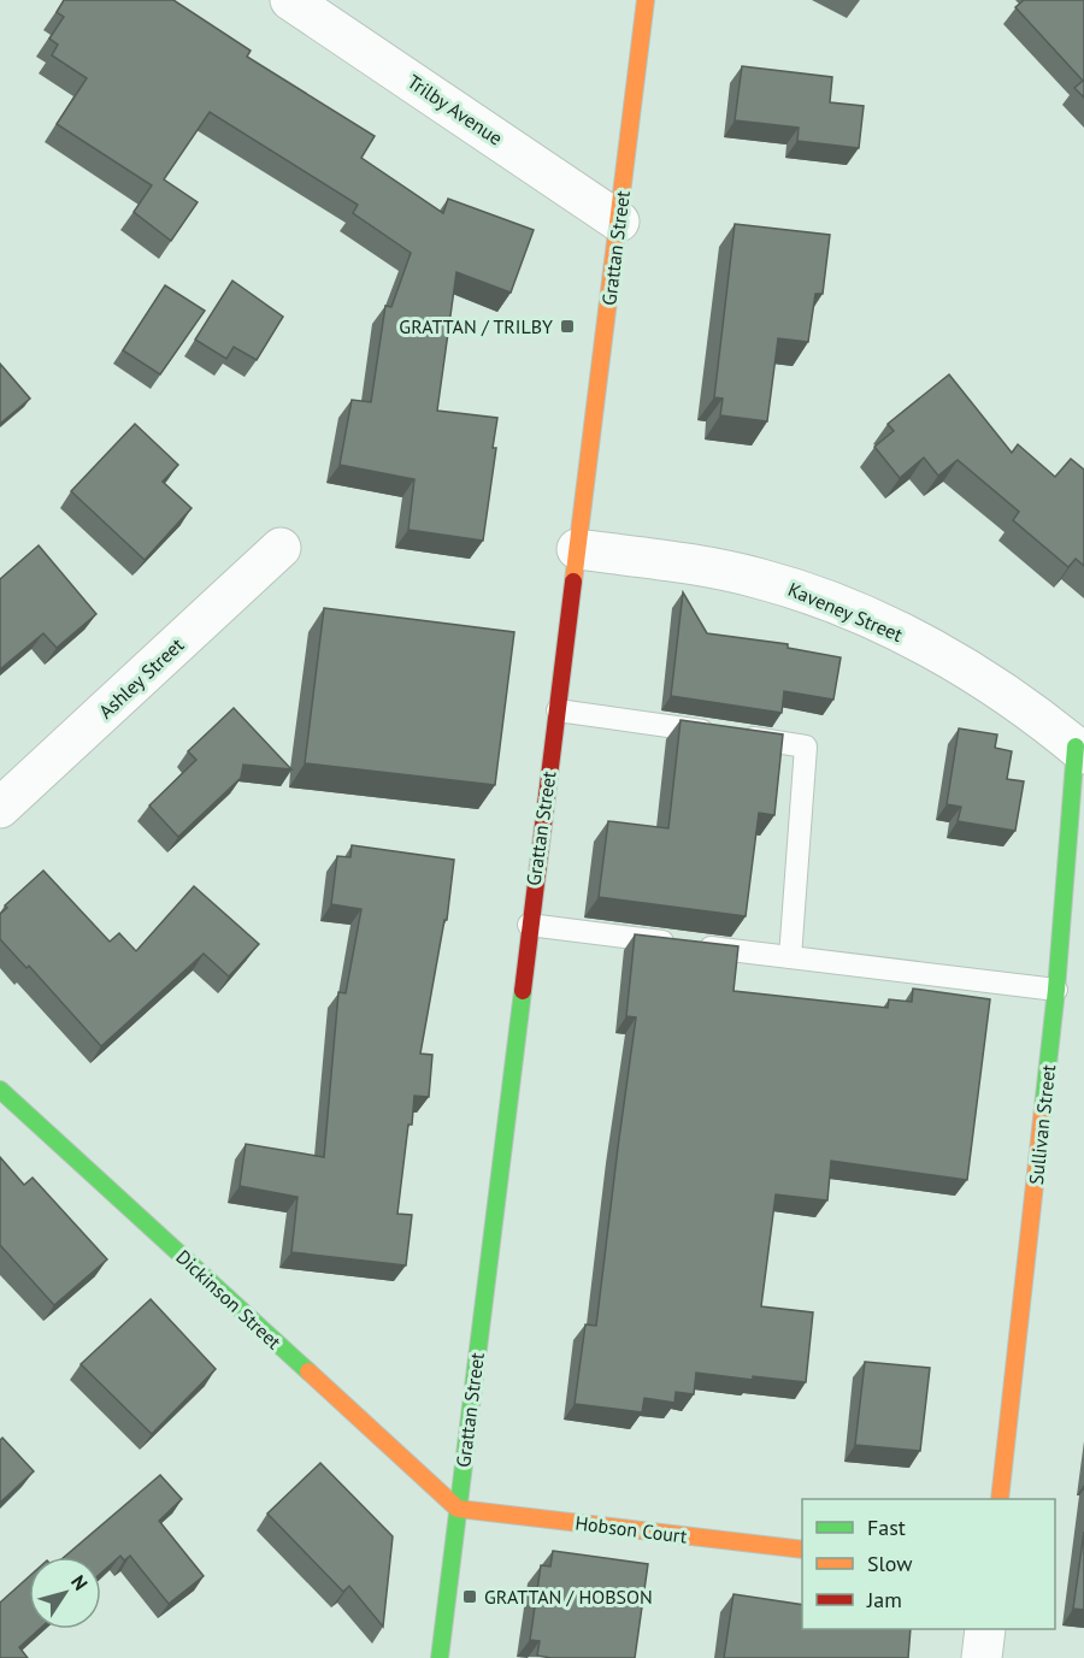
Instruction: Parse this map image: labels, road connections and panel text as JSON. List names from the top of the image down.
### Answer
{
  "streets": {
    "street": [
      "Trilby Avenue",
      "Grattan Street",
      "Kaveney Street",
      "Ashley Street",
      "Sullivan Street",
      "Dickinson Street",
      "Hobson Court"
    ]
  },
  "crossings": [
    ["Trilby Avenue", "Grattan Street"],
    ["Grattan Street", "Kaveney Street"],
    ["Grattan Street", "Dickinson Street"],
    ["Grattan Street", "Hobson Court"],
    ["Kaveney Street", "Sullivan Street"],
    ["Dickinson Street", "Hobson Court"]
  ],
  "places": {
    "transit": ["GRATTAN / TRILBY", "GRATTAN / HOBSON"]
  },
  "legend": ["Fast", "Slow", "Jam"],
  "north": "top right"
}
